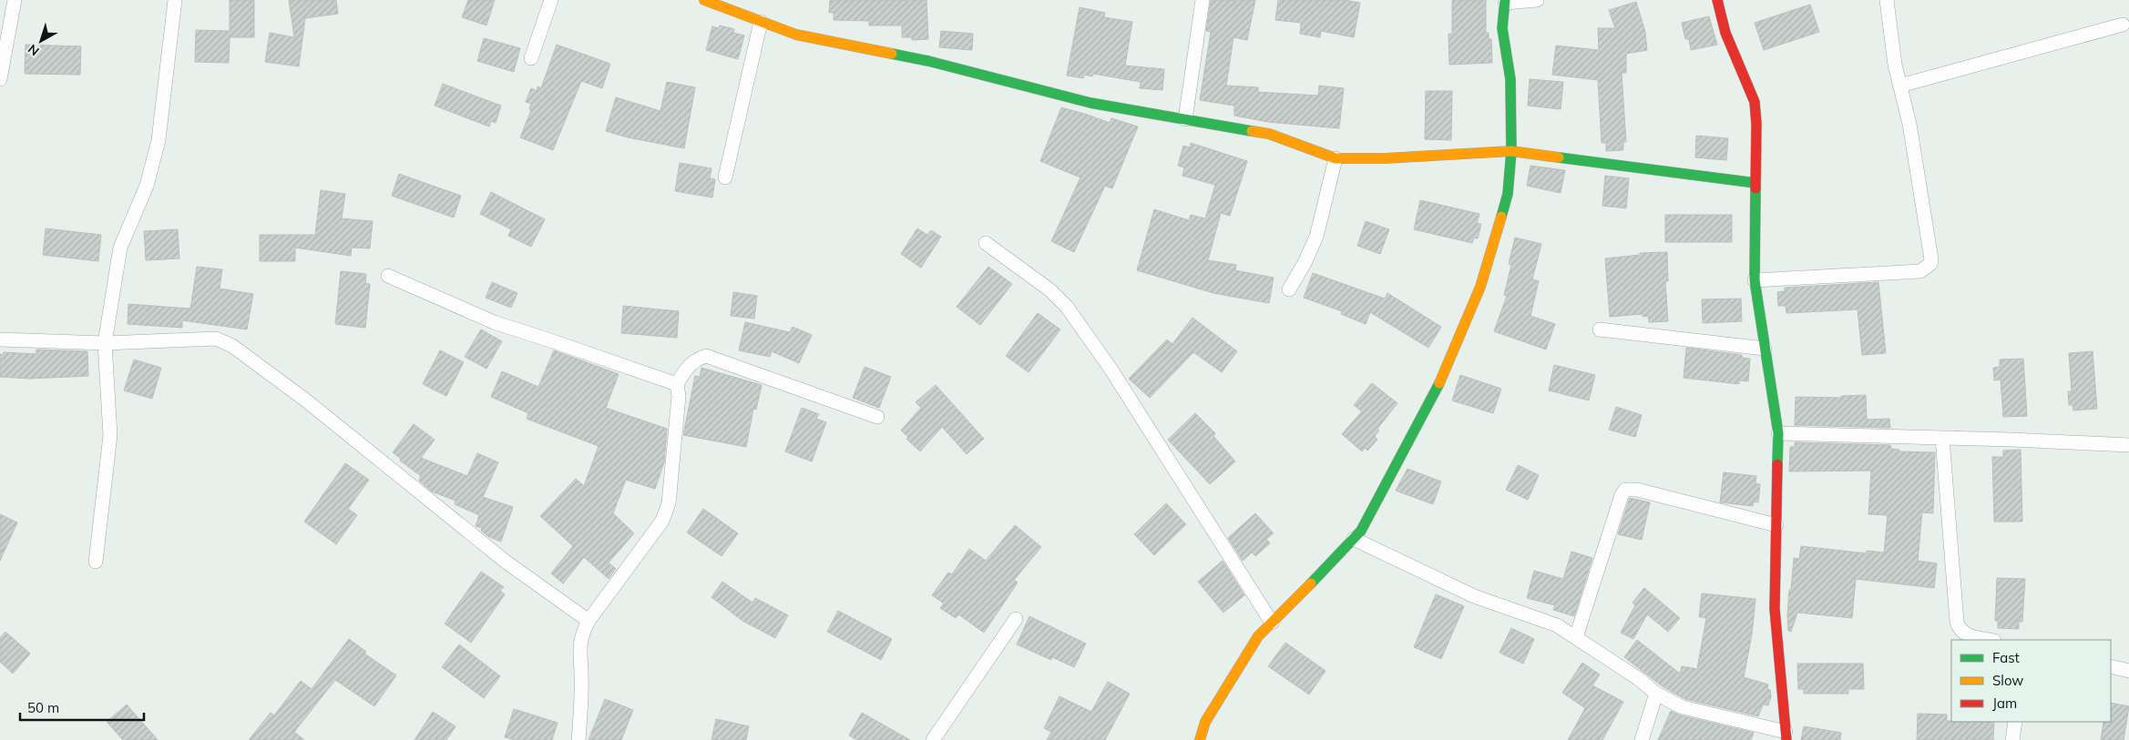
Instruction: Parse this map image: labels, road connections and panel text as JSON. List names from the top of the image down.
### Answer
{
  "legend": ["Fast", "Slow", "Jam"],
  "scale_bar": "50 m",
  "north": "bottom left"
}
